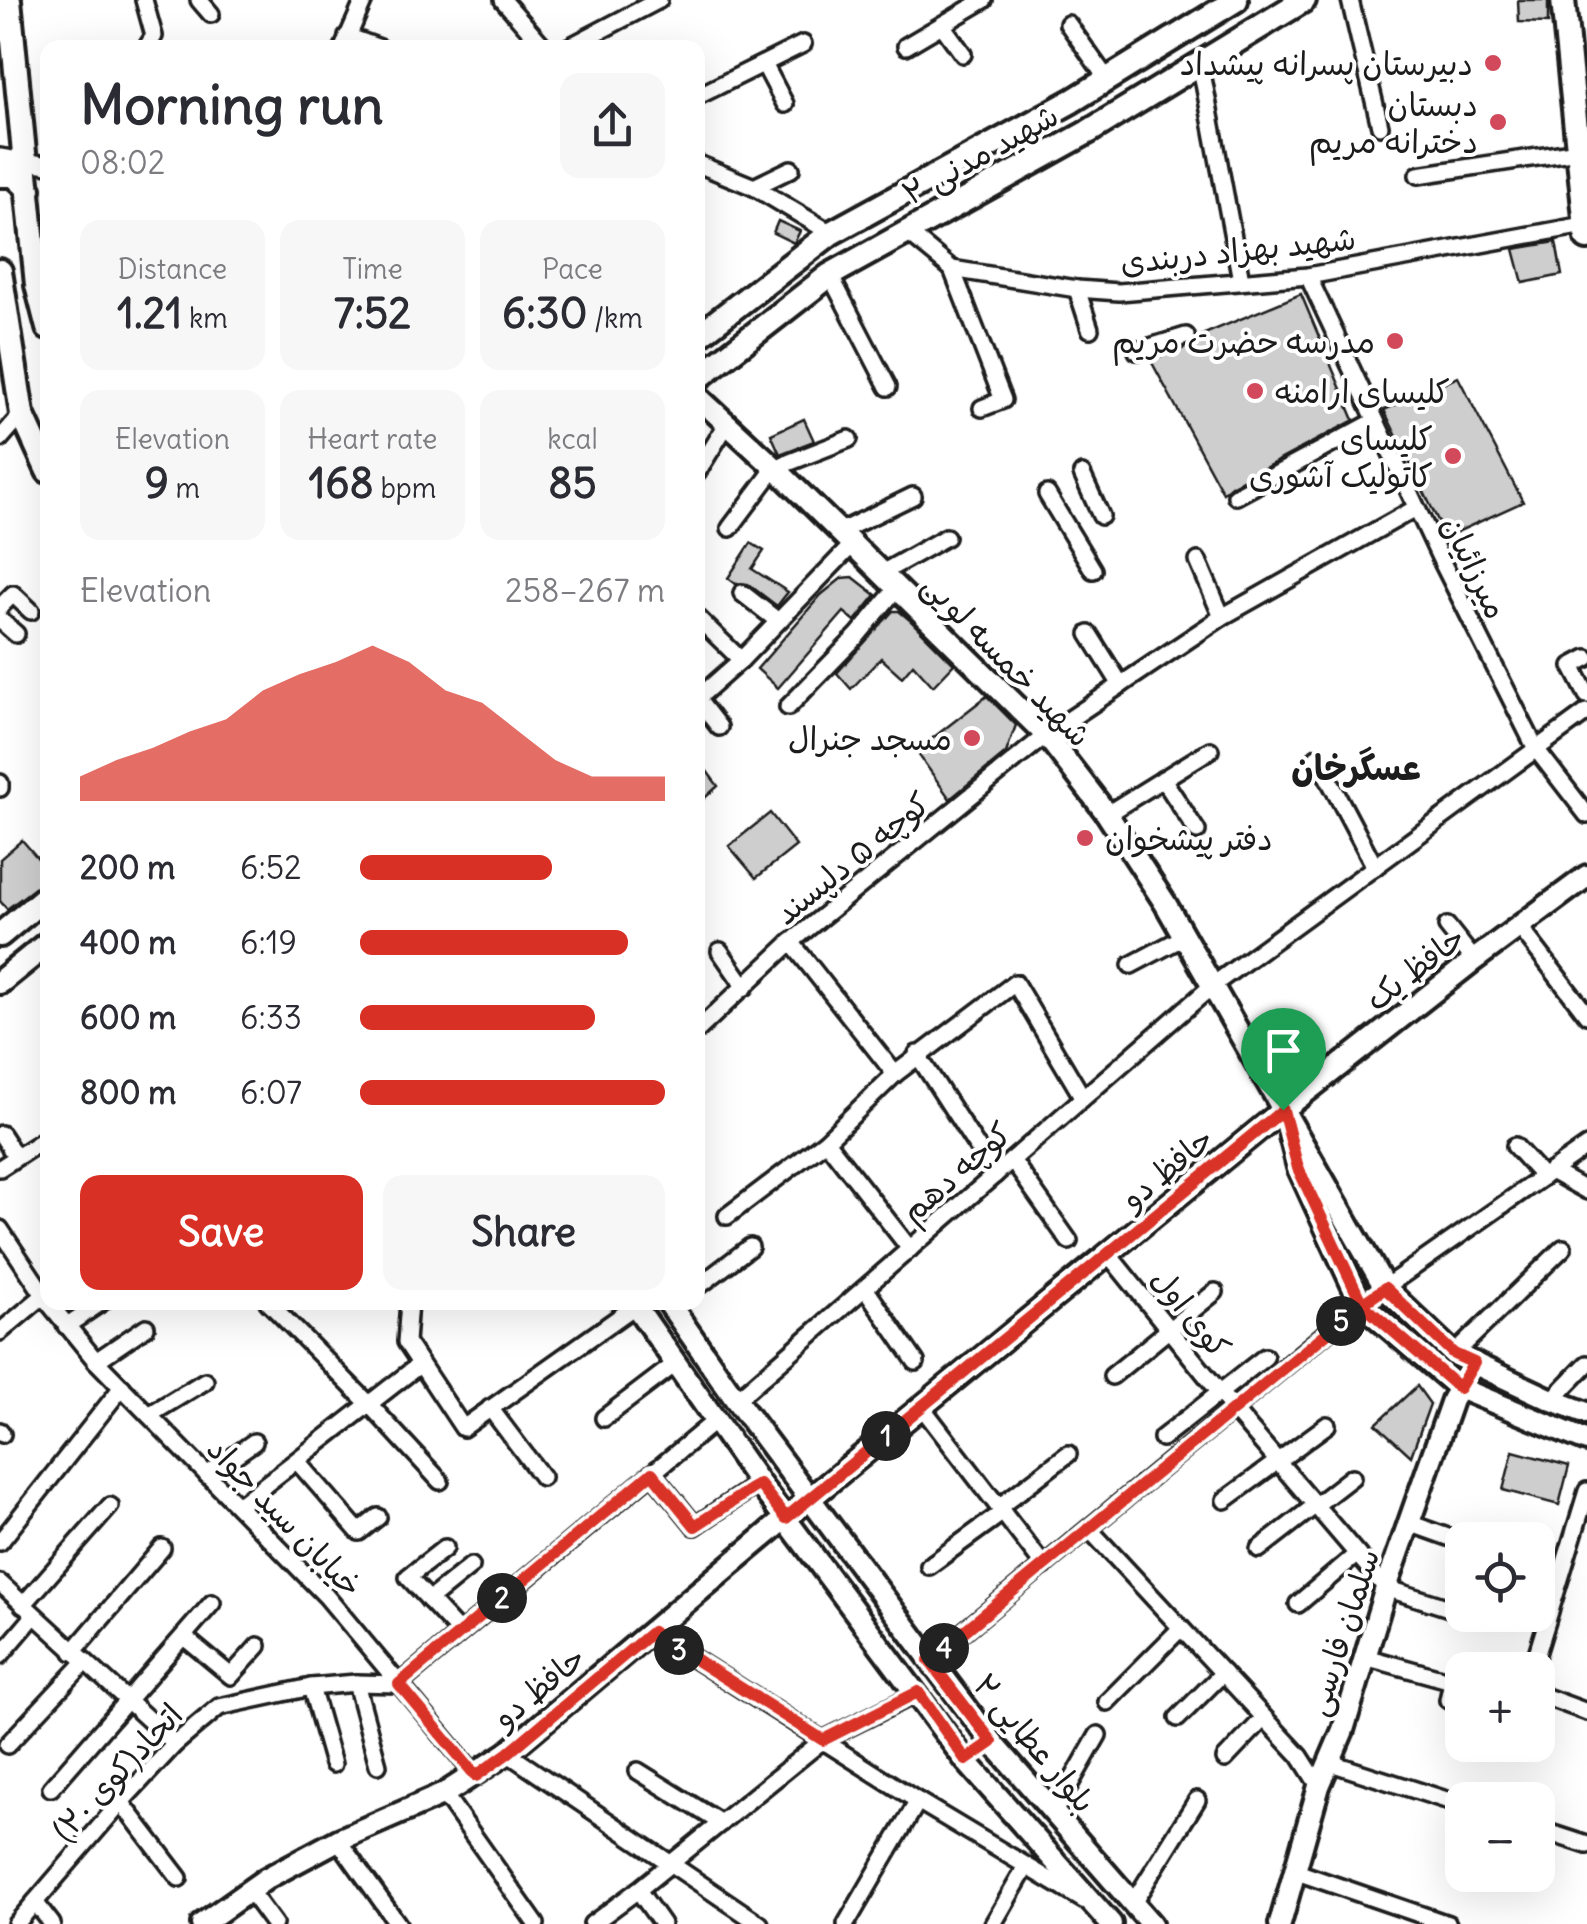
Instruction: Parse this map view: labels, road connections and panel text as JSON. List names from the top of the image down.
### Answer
{
  "streets": {
    "main road": ["شهید مدنی ۲"],
    "street": [
      "شهید بهزاد دربندی",
      "میرزائیان",
      "شهید خمسه لویی",
      "کوچه ۵ دلپسند",
      "حافظ یک",
      "حافظ دو",
      "کوچه دهم",
      "کوی اول",
      "خیابان سید جواد",
      "سلمان فارسی",
      "بلوار عطایی ۲",
      "اتحاد(کوی ۲۰)"
    ]
  },
  "crossings": [
    ["شهید بهزاد دربندی", "میرزائیان"],
    ["میرزائیان", "کوچه ۵ دلپسند"],
    ["میرزائیان", "کوچه دهم"],
    ["شهید خمسه لویی", "کوچه ۵ دلپسند"],
    ["شهید خمسه لویی", "حافظ یک"],
    ["شهید خمسه لویی", "حافظ دو"],
    ["شهید خمسه لویی", "کوچه دهم"],
    ["شهید خمسه لویی", "سلمان فارسی"],
    ["حافظ یک", "حافظ دو"],
    ["حافظ دو", "کوی اول"],
    ["حافظ دو", "خیابان سید جواد"],
    ["حافظ دو", "بلوار عطایی ۲"],
    ["کوچه دهم", "بلوار عطایی ۲"],
    ["کوی اول", "سلمان فارسی"],
    ["خیابان سید جواد", "اتحاد(کوی ۲۰)"]
  ],
  "districts": ["عسگرخان"],
  "places": [
    "دبیرستان پسرانه پیشداد",
    "دبستان دخترانه مریم",
    "مدرسه حضرت مریم",
    "کلیسای ارامنه",
    "کلیسای کاتولیک آشوری",
    "مسجد جنرال",
    "دفتر پیشخوان"
  ],
  "page": {
    "heading": ["Morning run", "08:02"],
    "stats": [
      ["Distance", "1.21 km"],
      ["Time", "7:52"],
      ["Pace", "6:30 /km"],
      ["Elevation", "9 m"],
      ["Heart rate", "168 bpm"],
      ["kcal", "85"]
    ],
    "chart": ["Elevation", "258–267 m"],
    "list": [
      {
        "name": "200 m",
        "note": "6:52"
      },
      {
        "name": "400 m",
        "note": "6:19"
      },
      {
        "name": "600 m",
        "note": "6:33"
      },
      {
        "name": "800 m",
        "note": "6:07"
      }
    ],
    "buttons": ["Save", "Share"],
    "pins": [
      "5",
      "1",
      "2",
      "4",
      "3"
    ],
    "map_buttons": ["+", "−"]
  }
}
